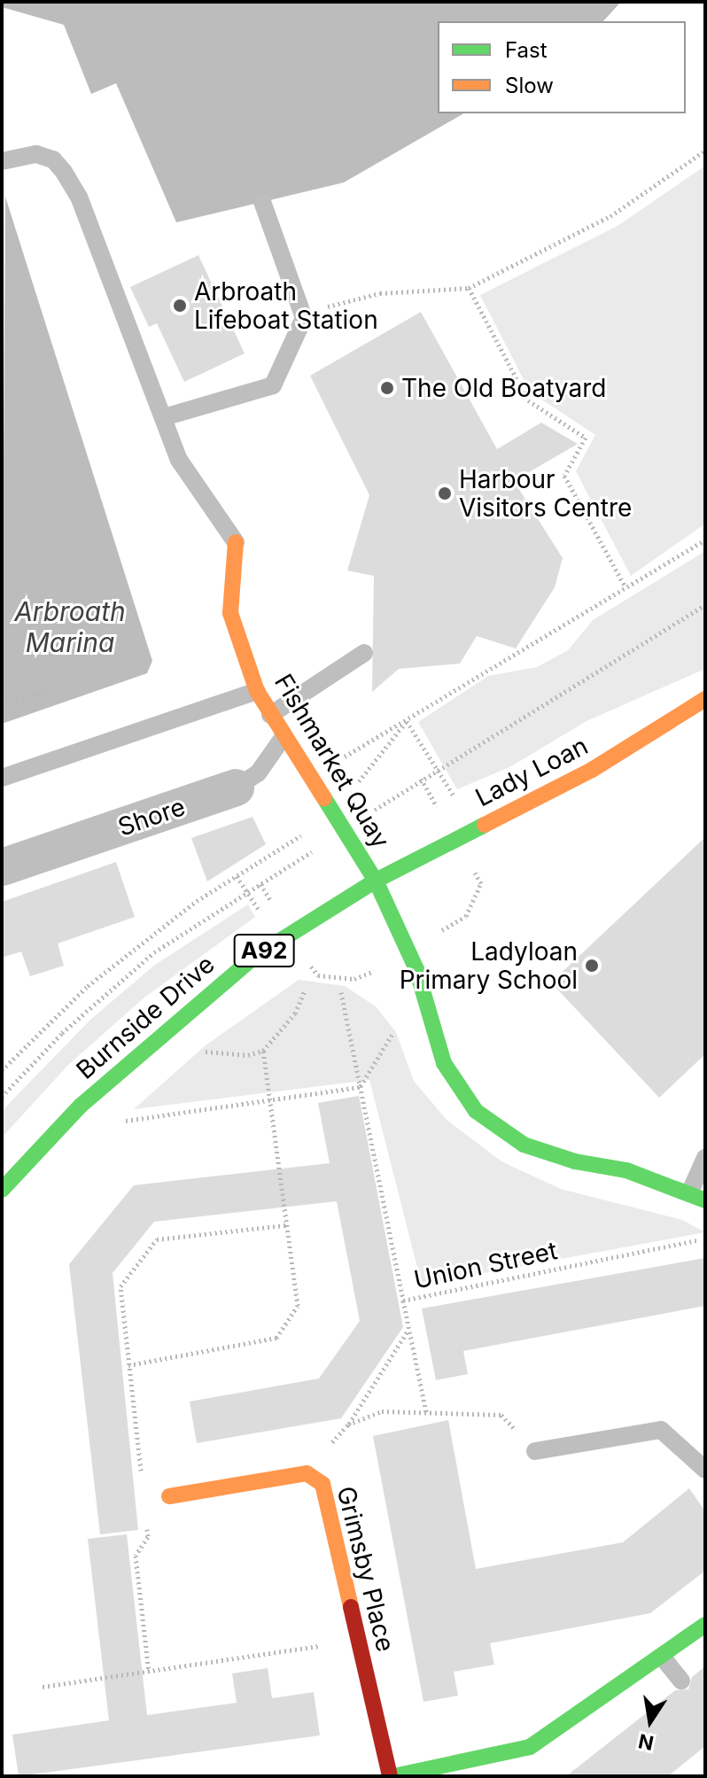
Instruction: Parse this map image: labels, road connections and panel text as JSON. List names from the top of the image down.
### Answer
{
  "streets": {
    "street": [
      "Fishmarket Quay",
      "Lady Loan",
      "Shore",
      "A92",
      "Burnside Drive",
      "Grimsby Place"
    ],
    "path": ["Union Street"]
  },
  "crossings": [
    ["Fishmarket Quay", "Lady Loan"],
    ["Fishmarket Quay", "Shore"],
    ["Fishmarket Quay", "Burnside Drive"],
    ["Lady Loan", "Burnside Drive"]
  ],
  "water": ["Arbroath Marina"],
  "places": [
    "Arbroath Lifeboat Station",
    "The Old Boatyard",
    "Harbour Visitors Centre",
    "Ladyloan Primary School"
  ],
  "legend": ["Fast", "Slow"],
  "north": "bottom"
}
